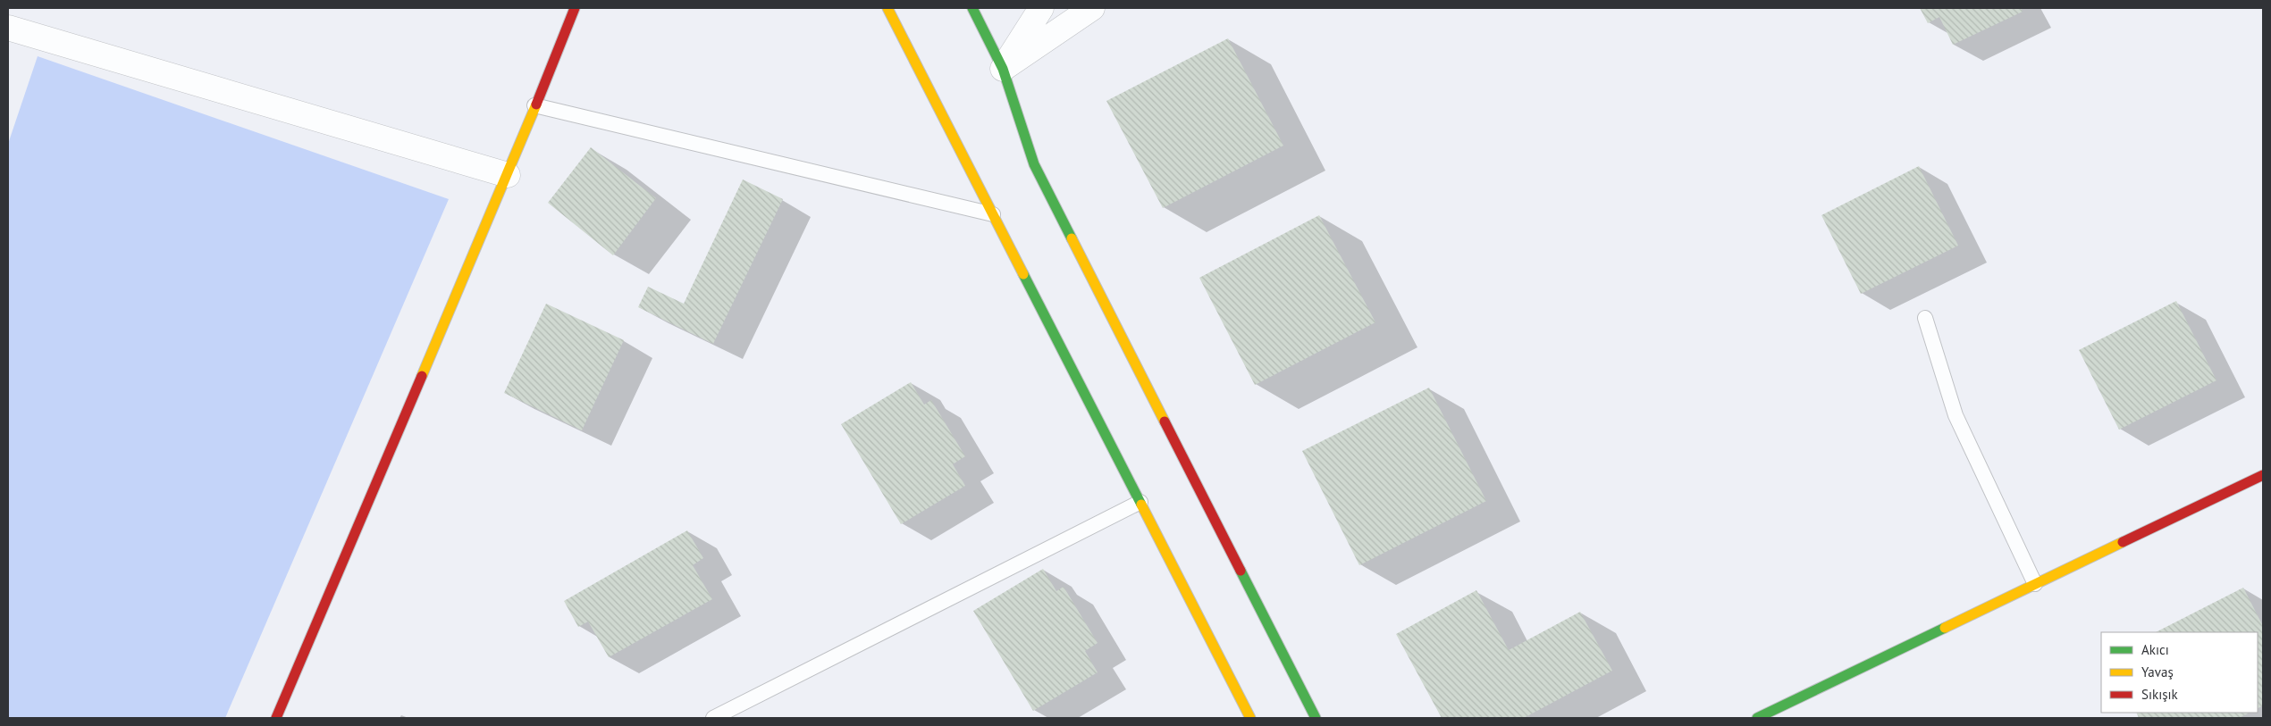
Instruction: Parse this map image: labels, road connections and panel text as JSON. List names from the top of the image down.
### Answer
{
  "legend": ["Akıcı", "Yavaş", "Sıkışık"]
}
